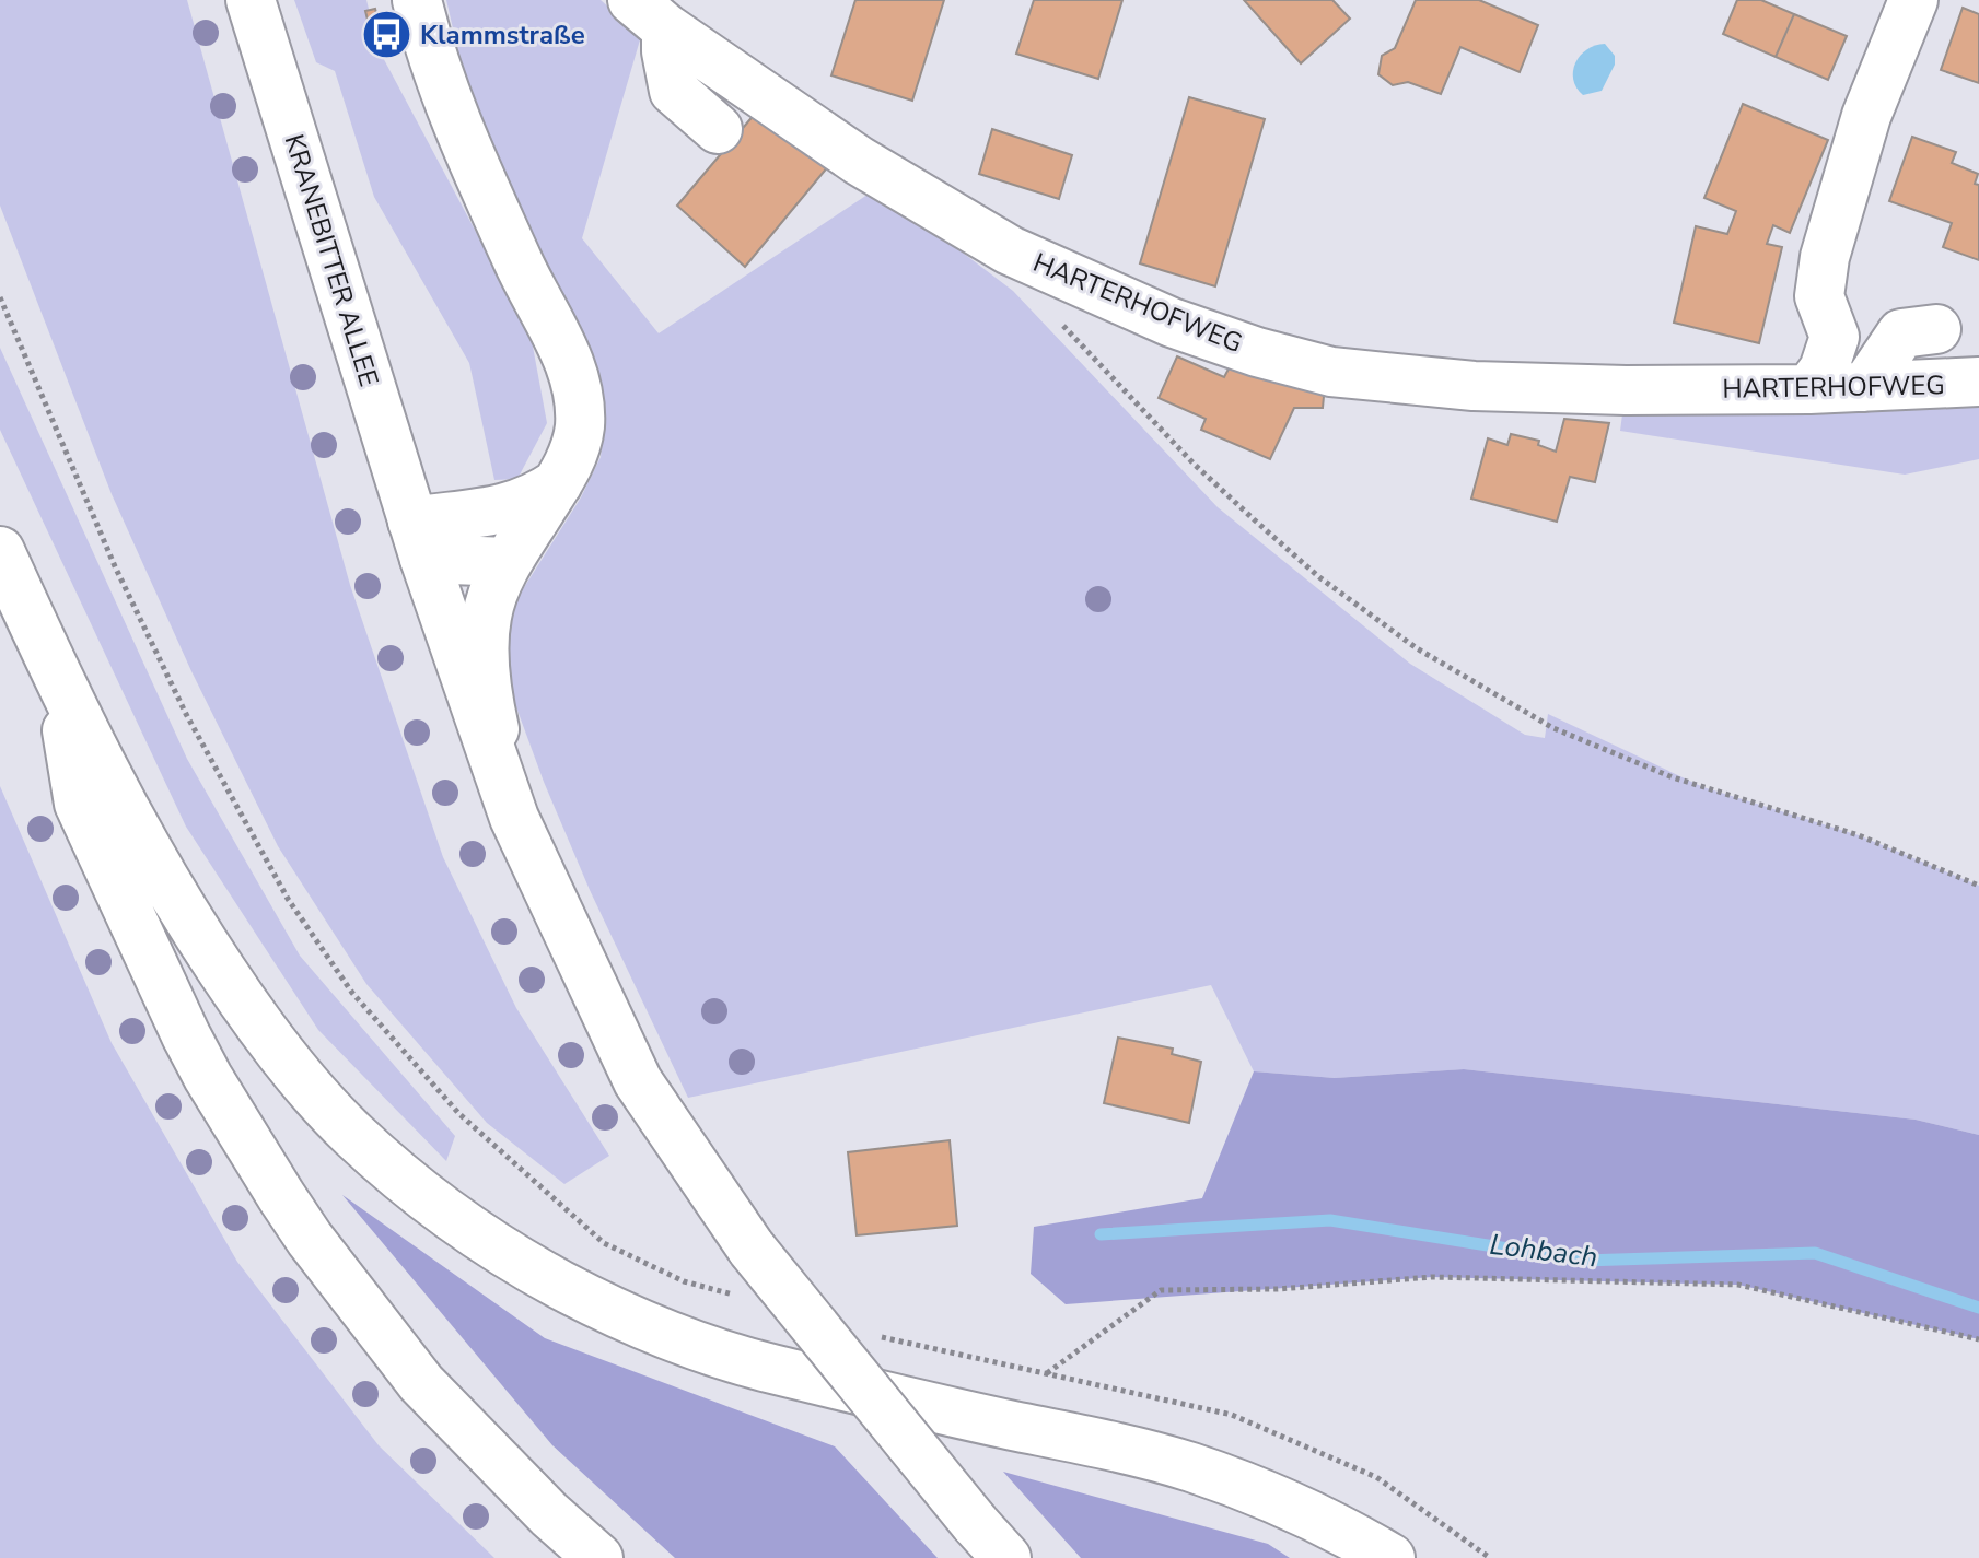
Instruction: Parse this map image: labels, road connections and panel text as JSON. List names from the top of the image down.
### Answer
{
  "streets": {
    "main road": ["KRANEBITTER ALLEE", "HARTERHOFWEG"]
  },
  "water": ["Lohbach"],
  "places": {
    "bus stop": ["Klammstraße"]
  }
}
